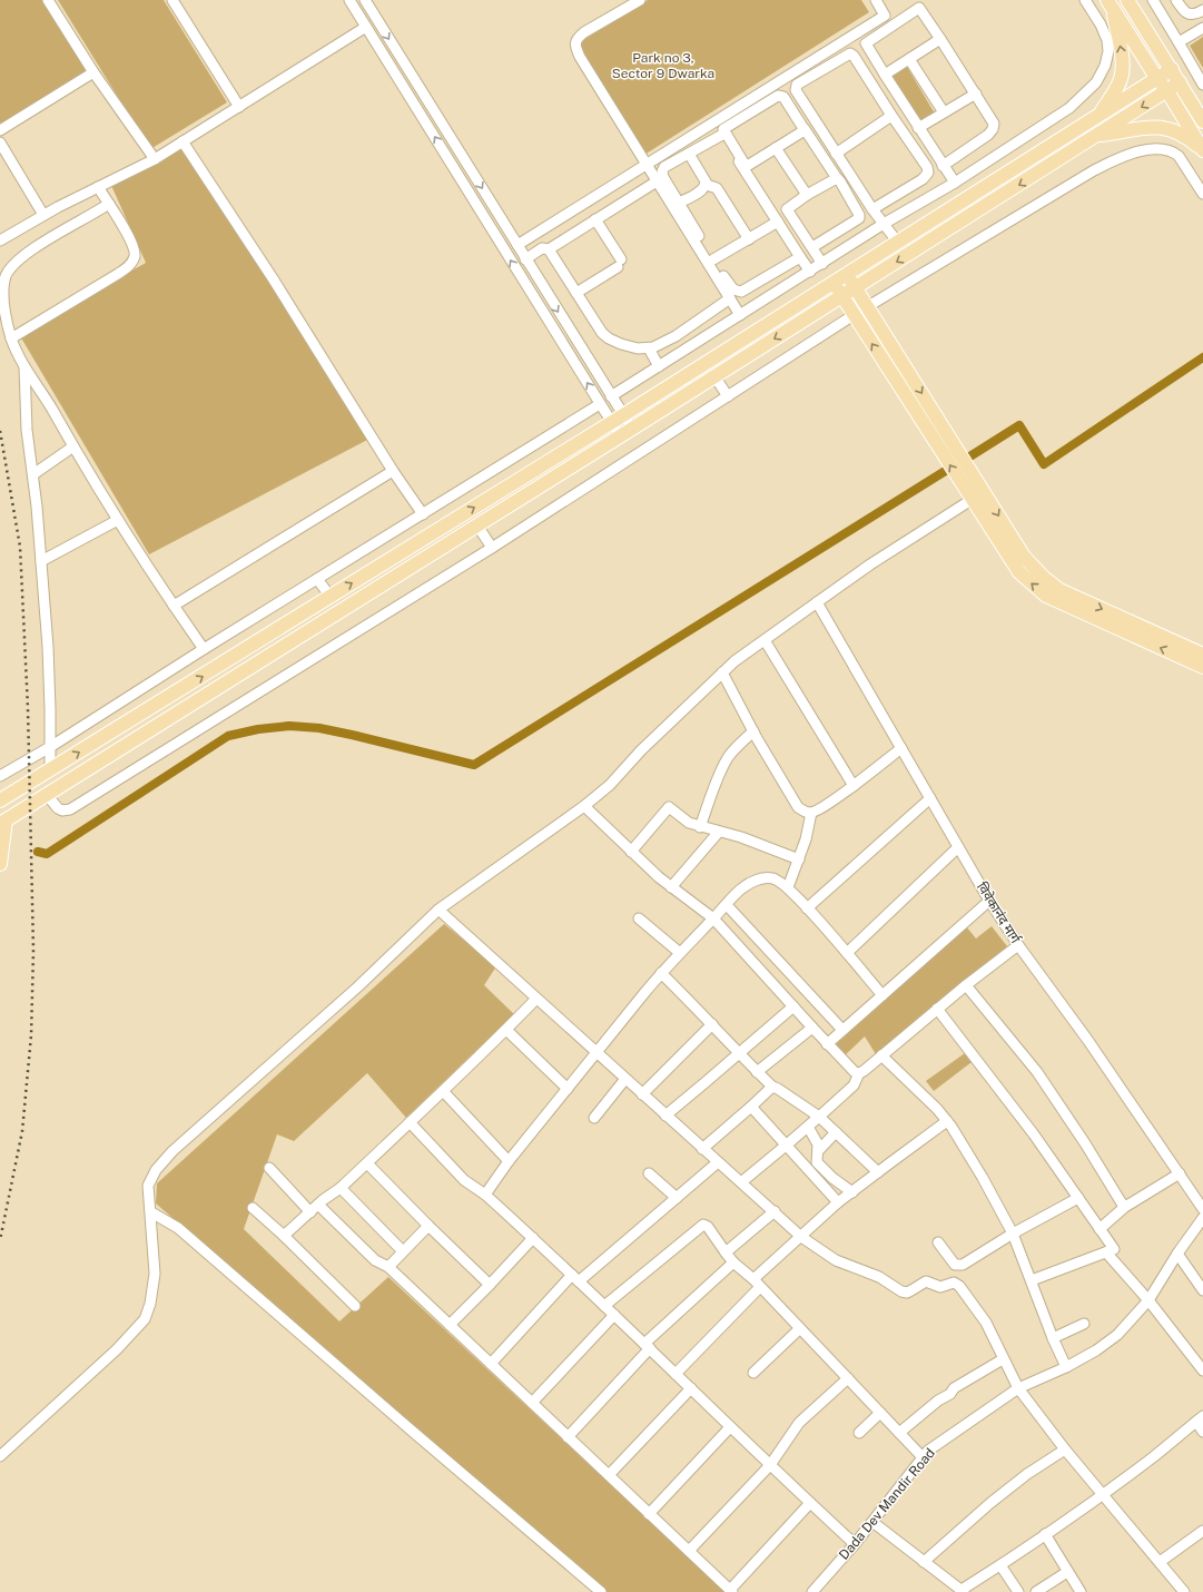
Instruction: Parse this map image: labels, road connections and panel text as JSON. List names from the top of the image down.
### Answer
{
  "streets": {
    "street": ["विवेकानंद मार्ग", "Dada Dev Mandir Road"]
  },
  "parks": ["Park no 3, Sector 9 Dwarka"]
}
